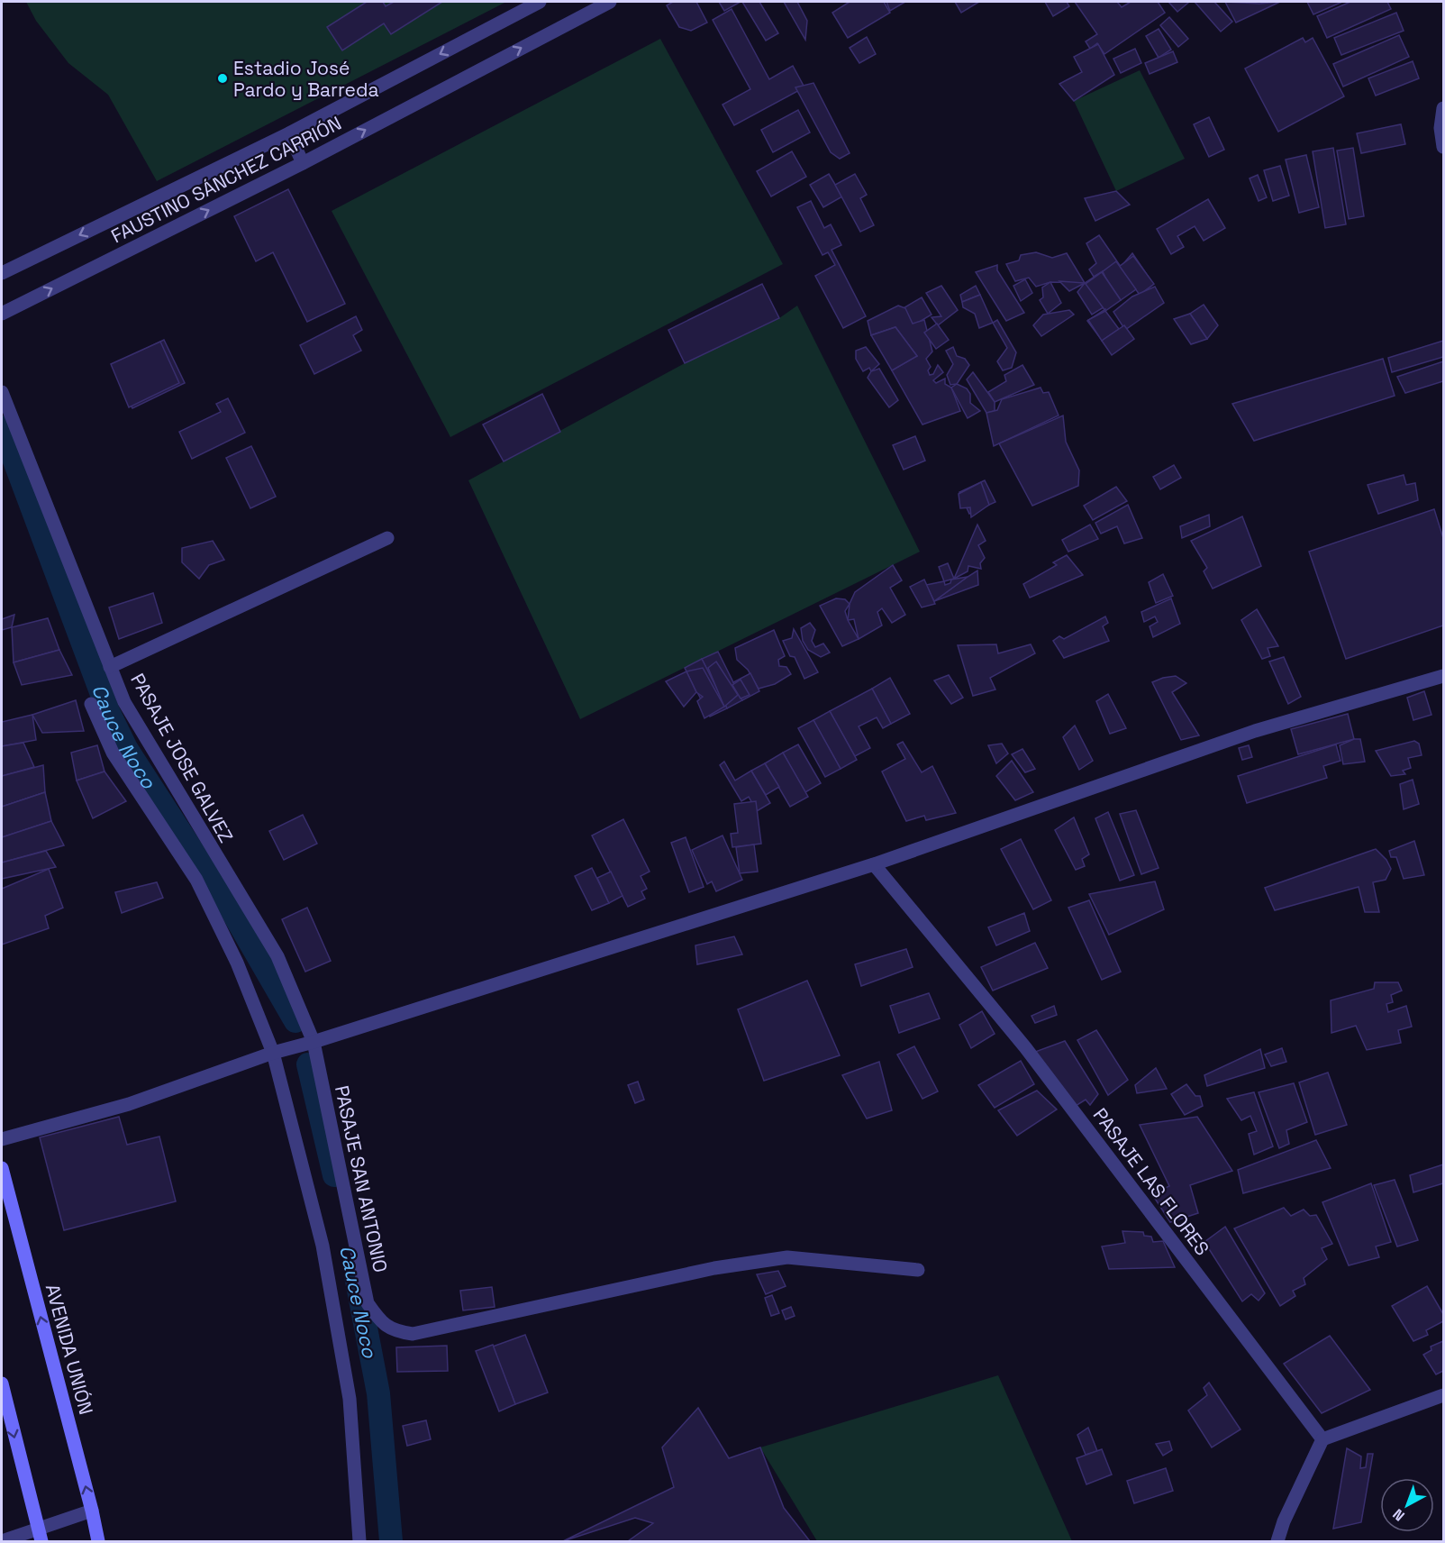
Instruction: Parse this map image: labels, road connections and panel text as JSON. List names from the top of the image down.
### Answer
{
  "streets": {
    "main road": ["AVENIDA UNIÓN"],
    "street": [
      "FAUSTINO SÁNCHEZ CARRIÓN",
      "PASAJE JOSE GALVEZ",
      "PASAJE SAN ANTONIO",
      "PASAJE LAS FLORES"
    ]
  },
  "crossings": [
    ["PASAJE JOSE GALVEZ", "PASAJE SAN ANTONIO"]
  ],
  "water": ["Cauce Noco"],
  "places": ["Estadio José Pardo y Barreda"],
  "north": "bottom left"
}
